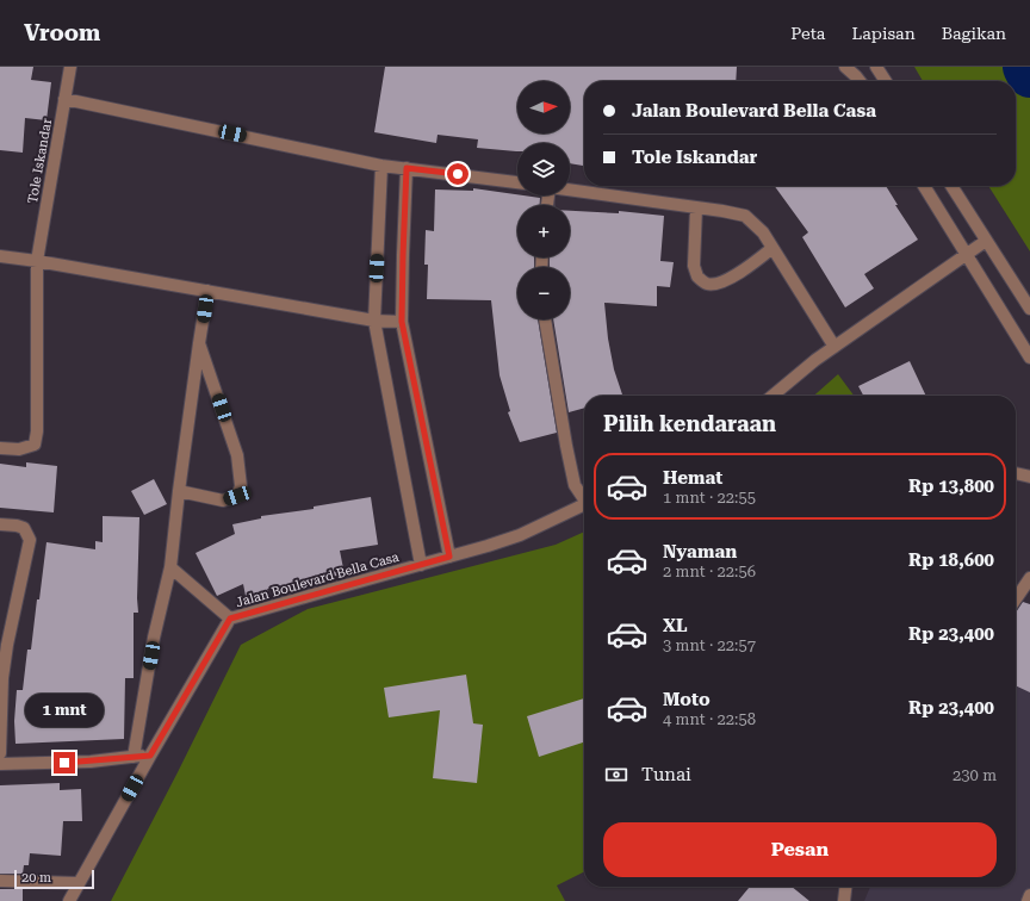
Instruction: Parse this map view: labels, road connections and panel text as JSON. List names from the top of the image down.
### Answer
{
  "streets": {
    "street": ["Tole Iskandar", "Jalan Boulevard Bella Casa"]
  },
  "scale_bar": "20 m",
  "north": "right",
  "page": {
    "header": "Vroom",
    "nav": ["Peta", "Lapisan", "Bagikan"],
    "map_buttons": ["+", "−"],
    "banner": ["Jalan Boulevard Bella Casa", "Tole Iskandar"],
    "heading": "Pilih kendaraan",
    "list": [
      {
        "name": "Hemat",
        "note": "1 mnt · 22:55",
        "value": "Rp 13,800"
      },
      {
        "name": "Nyaman",
        "note": "2 mnt · 22:56",
        "value": "Rp 18,600"
      },
      {
        "name": "XL",
        "note": "3 mnt · 22:57",
        "value": "Rp 23,400"
      },
      {
        "name": "Moto",
        "note": "4 mnt · 22:58",
        "value": "Rp 23,400"
      }
    ],
    "bubble": "1 mnt",
    "pay": ["Tunai", "230 m"],
    "buttons": "Pesan",
    "scale": "20 m"
  }
}
